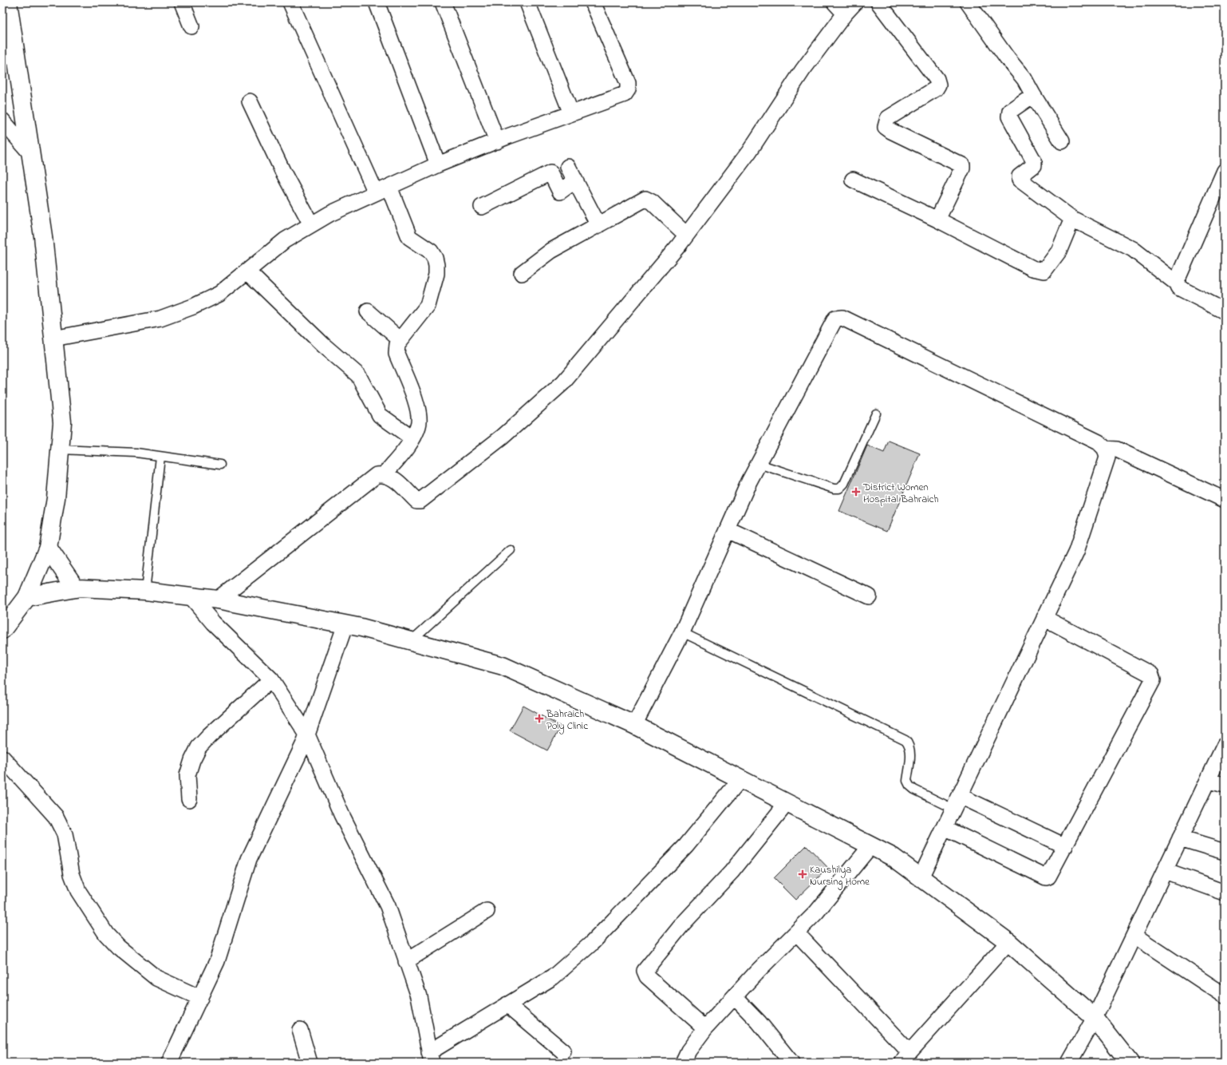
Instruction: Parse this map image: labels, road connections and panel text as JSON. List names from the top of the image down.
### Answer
{
  "places": {
    "health": ["District Women Hospital Bahraich", "Bahraich Poly Clinic", "Kaushilya Nursing Home"]
  }
}
